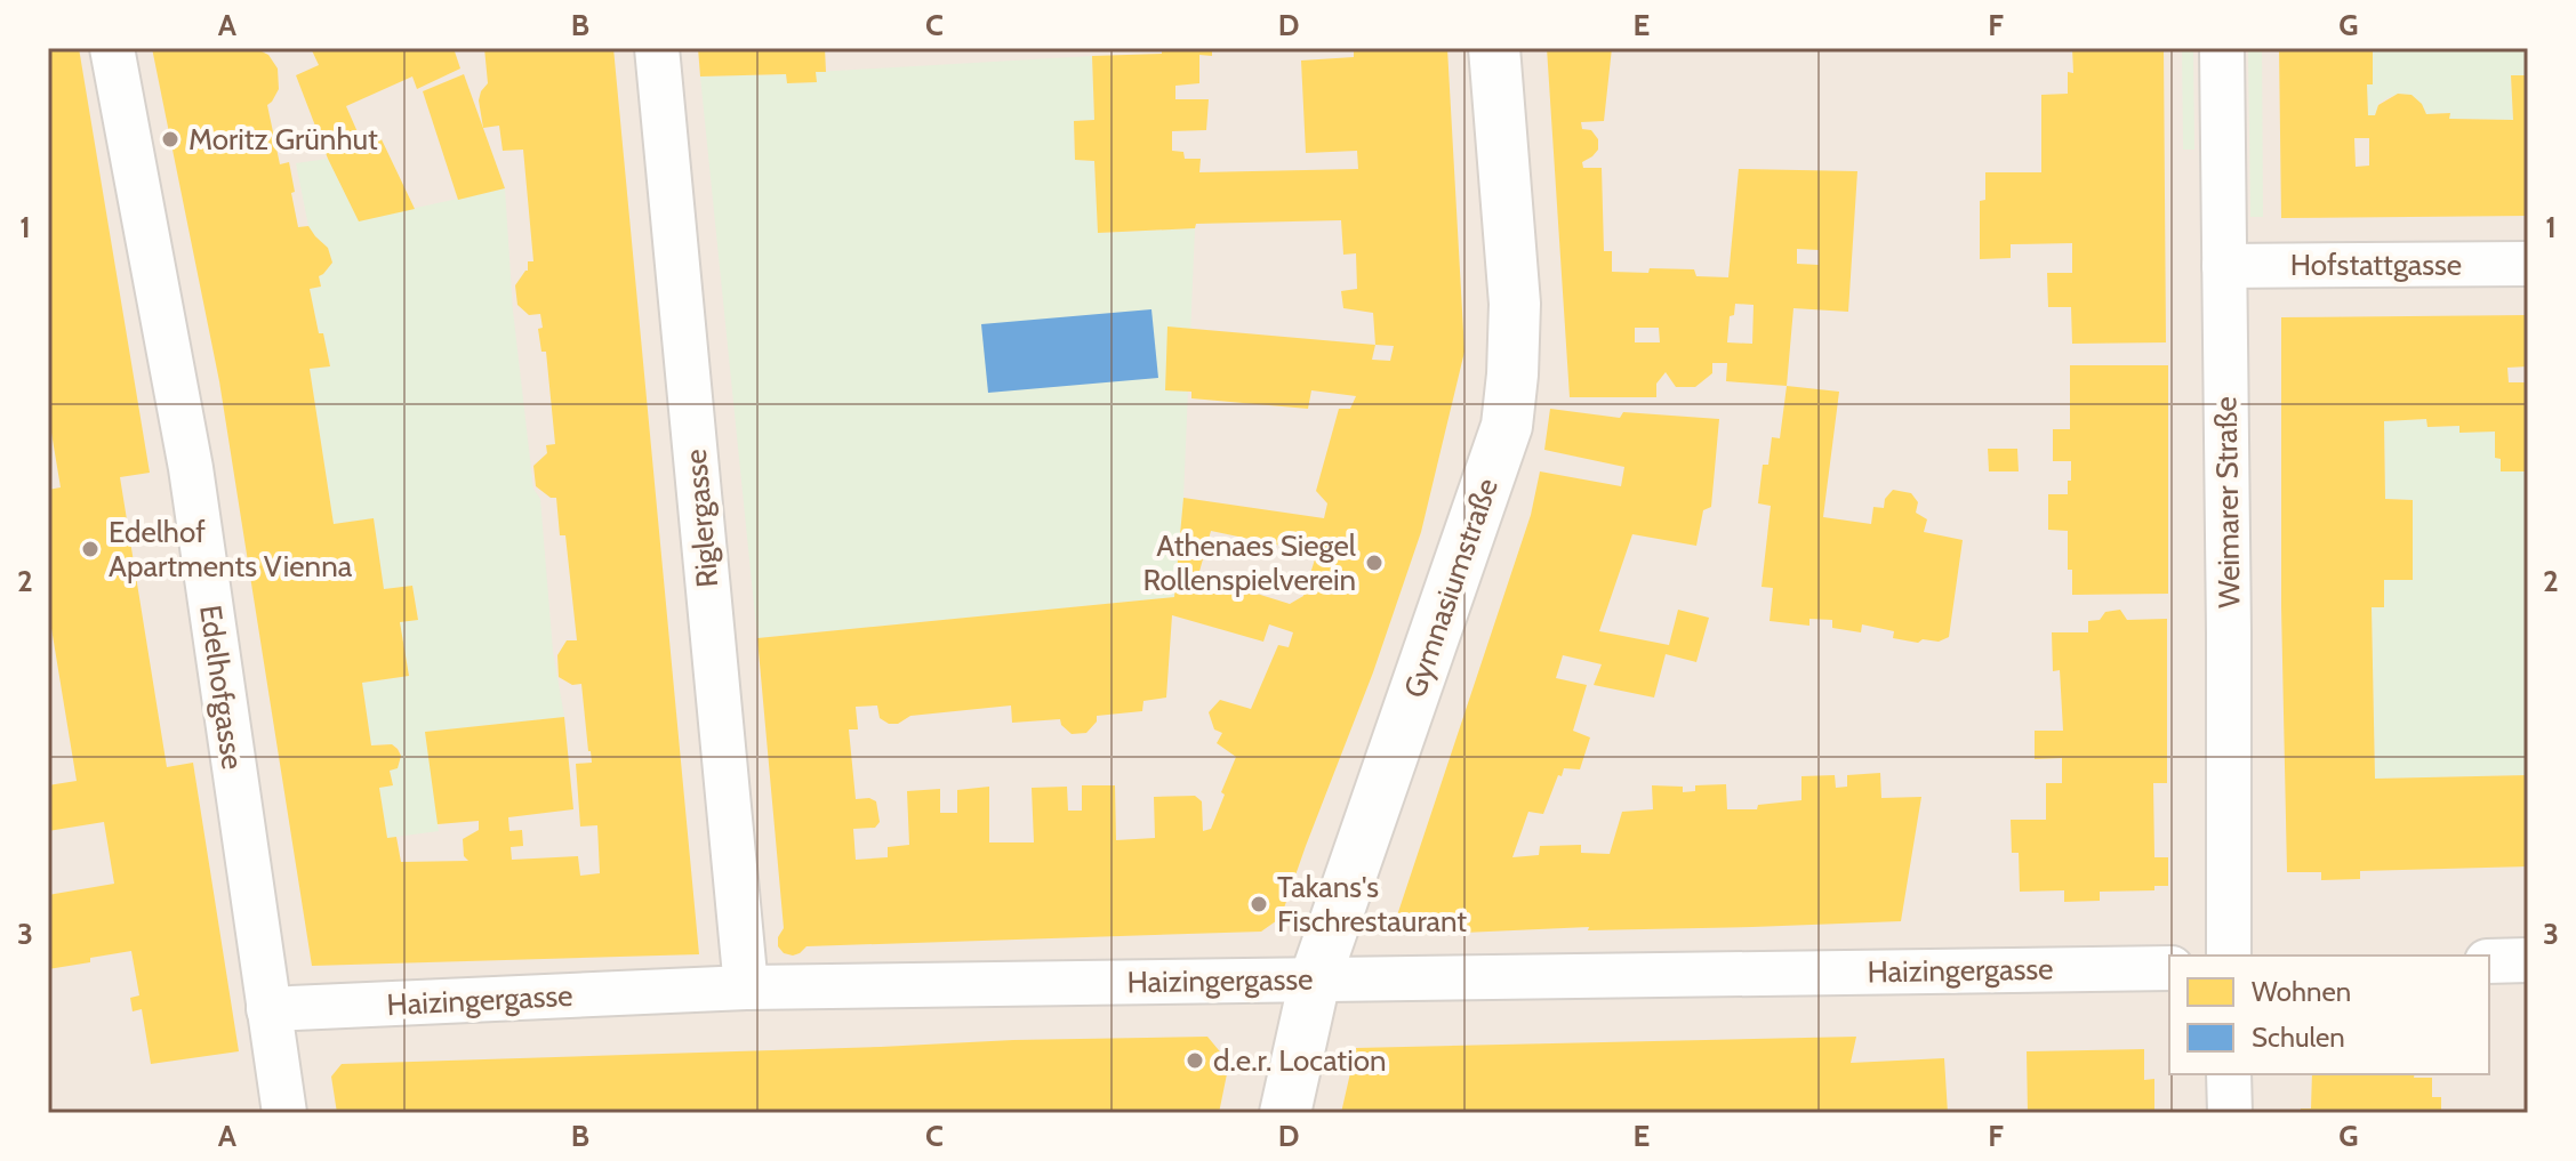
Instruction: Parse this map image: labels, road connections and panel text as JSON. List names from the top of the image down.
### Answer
{
  "streets": {
    "street": [
      "Hofstattgasse",
      "Weimarer Straße",
      "Riglergasse",
      "Gymnasiumstraße",
      "Edelhofgasse",
      "Haizingergasse"
    ]
  },
  "crossings": [
    ["Hofstattgasse", "Weimarer Straße"],
    ["Riglergasse", "Haizingergasse"],
    ["Gymnasiumstraße", "Haizingergasse"],
    ["Edelhofgasse", "Haizingergasse"]
  ],
  "places": [
    "Moritz Grünhut",
    "Edelhof Apartments Vienna",
    "Athenaes Siegel Rollenspielverein",
    "Takans's Fischrestaurant",
    "d.e.r. Location"
  ],
  "legend": ["Wohnen", "Schulen"],
  "grid": {
    "columns": [
      "A",
      "B",
      "C",
      "D",
      "E",
      "F",
      "G"
    ],
    "rows": ["1", "2", "3"]
  }
}
